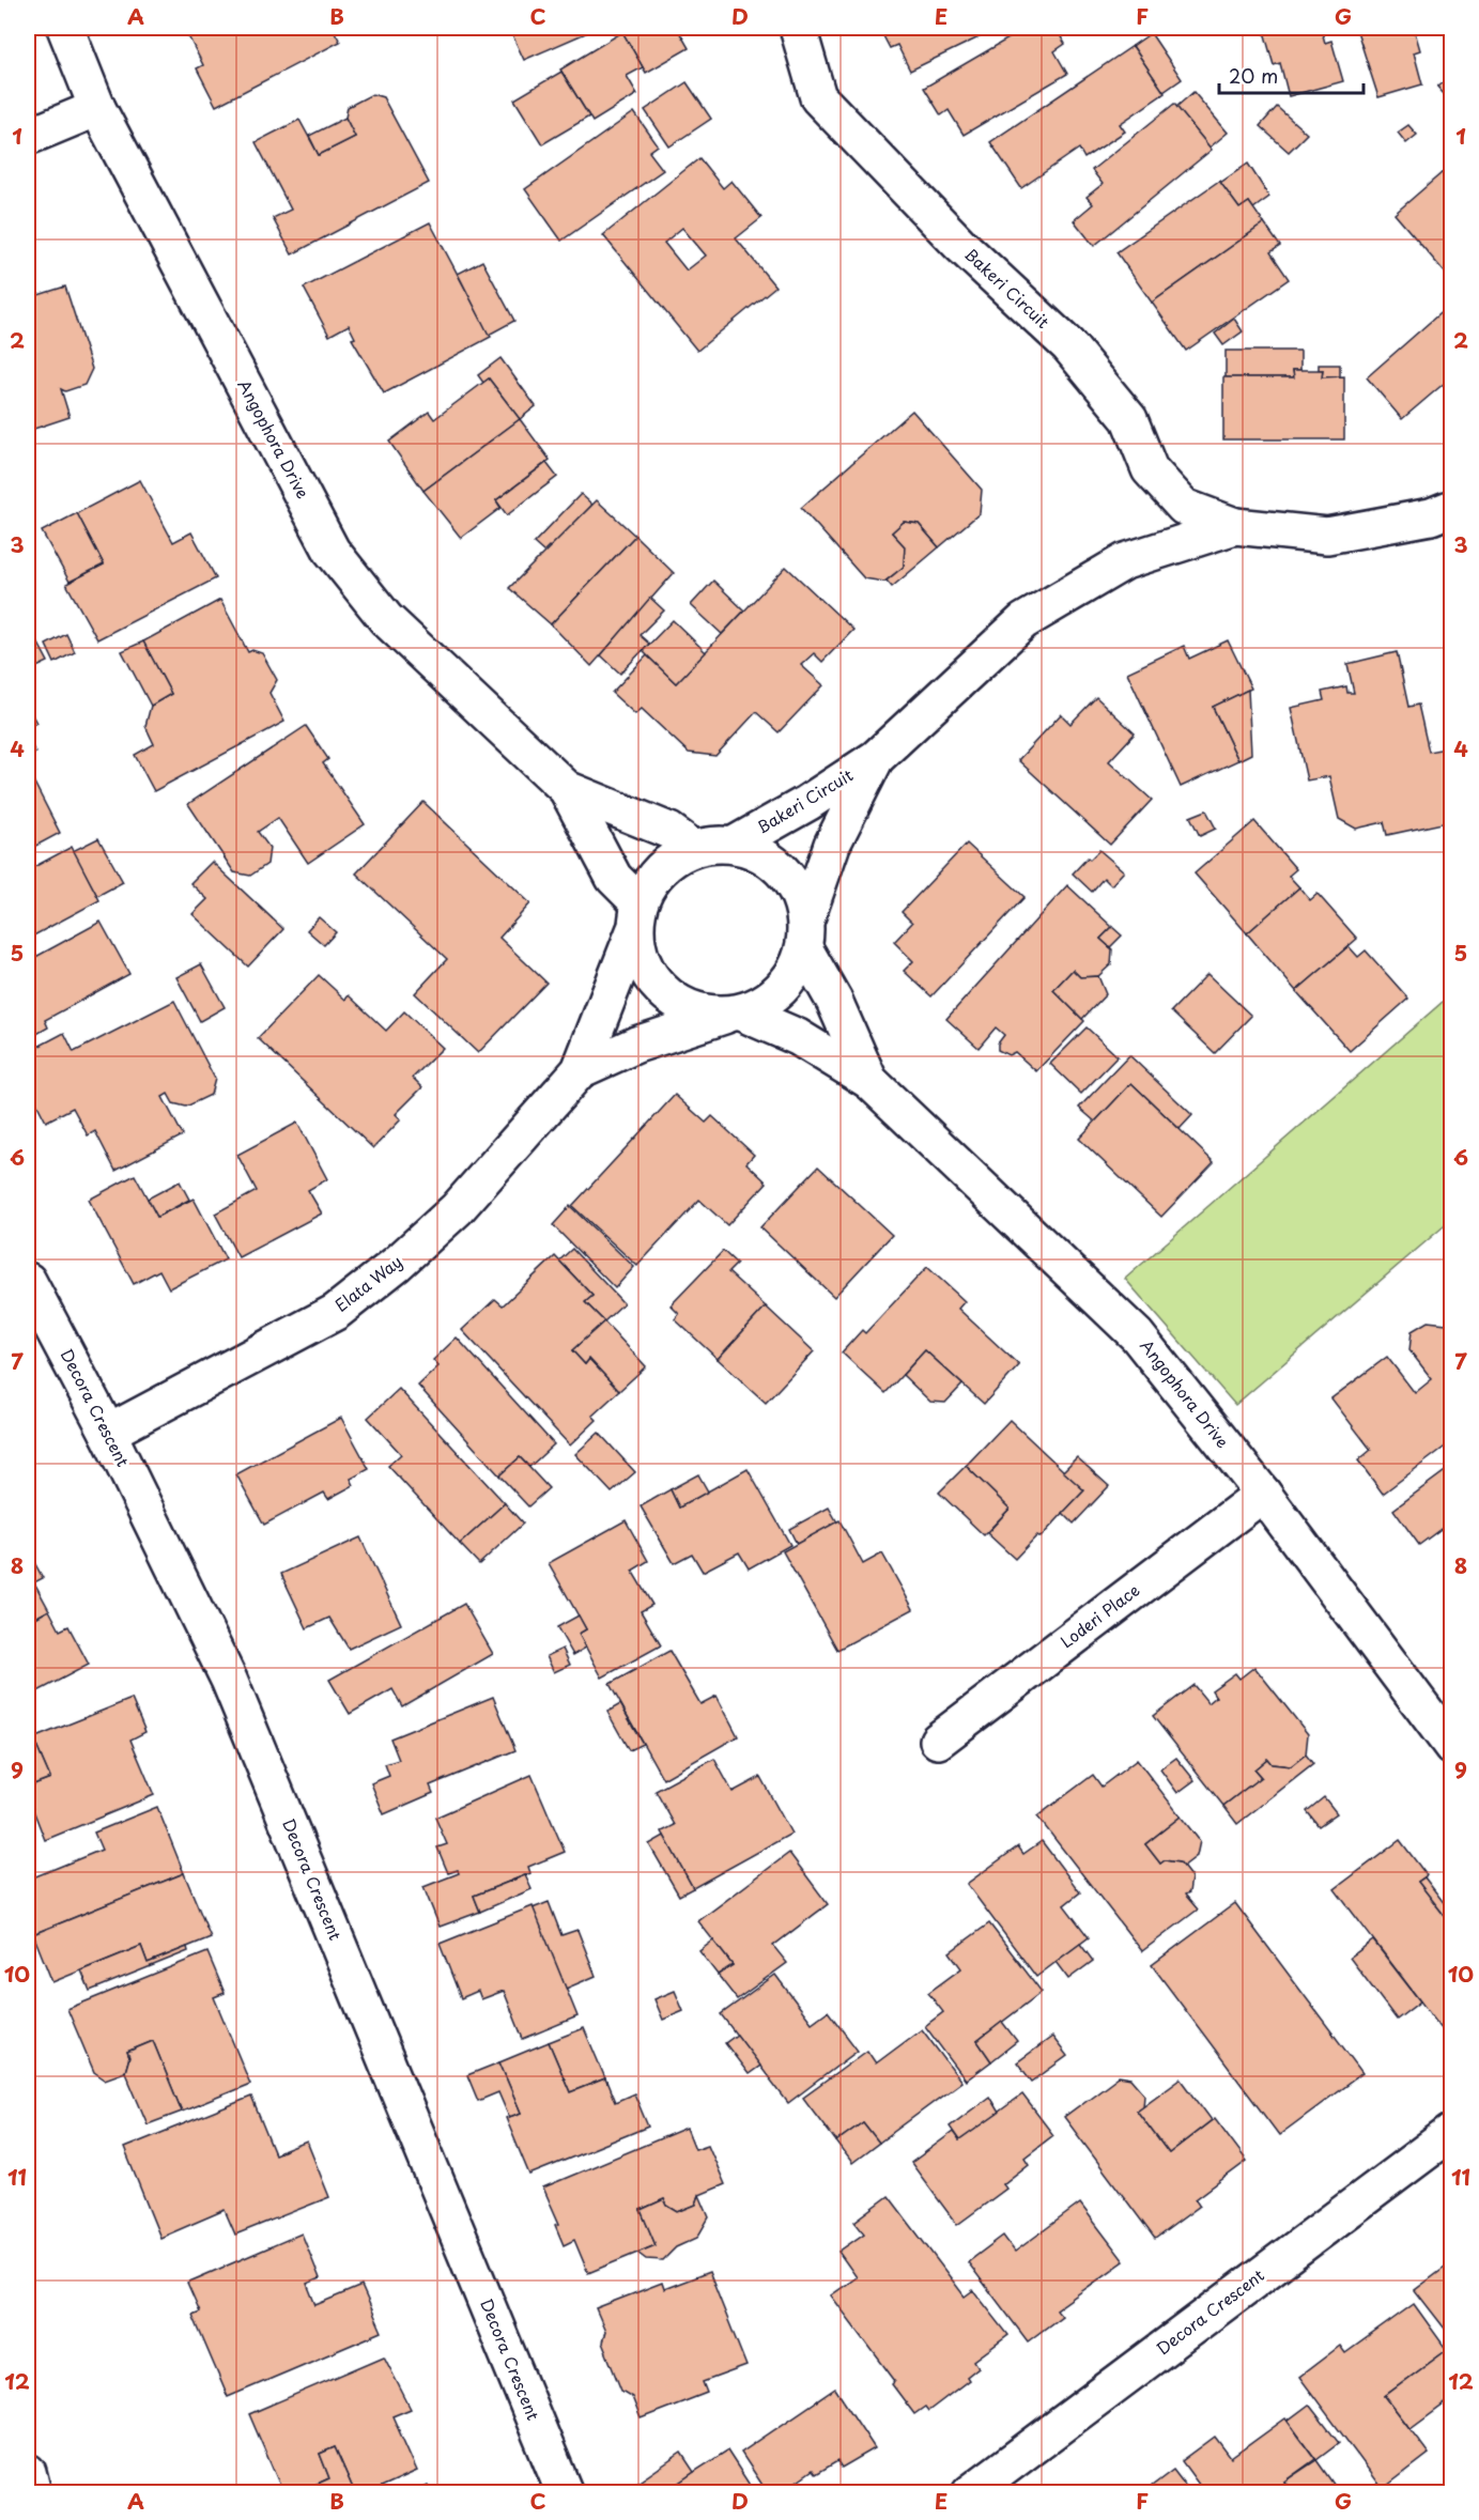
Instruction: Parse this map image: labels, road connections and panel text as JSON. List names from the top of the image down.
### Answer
{
  "streets": {
    "main road": [
      "Bakeri Circuit",
      "Angophora Drive",
      "Elata Way",
      "Decora Crescent",
      "Loderi Place"
    ]
  },
  "crossings": [
    ["Bakeri Circuit", "Angophora Drive"],
    ["Bakeri Circuit", "Elata Way"],
    ["Angophora Drive", "Elata Way"],
    ["Angophora Drive", "Loderi Place"],
    ["Elata Way", "Decora Crescent"]
  ],
  "scale_bar": "20 m",
  "grid": {
    "columns": [
      "A",
      "B",
      "C",
      "D",
      "E",
      "F",
      "G"
    ],
    "rows": [
      "1",
      "2",
      "3",
      "4",
      "5",
      "6",
      "7",
      "8",
      "9",
      "10",
      "11",
      "12"
    ]
  }
}
